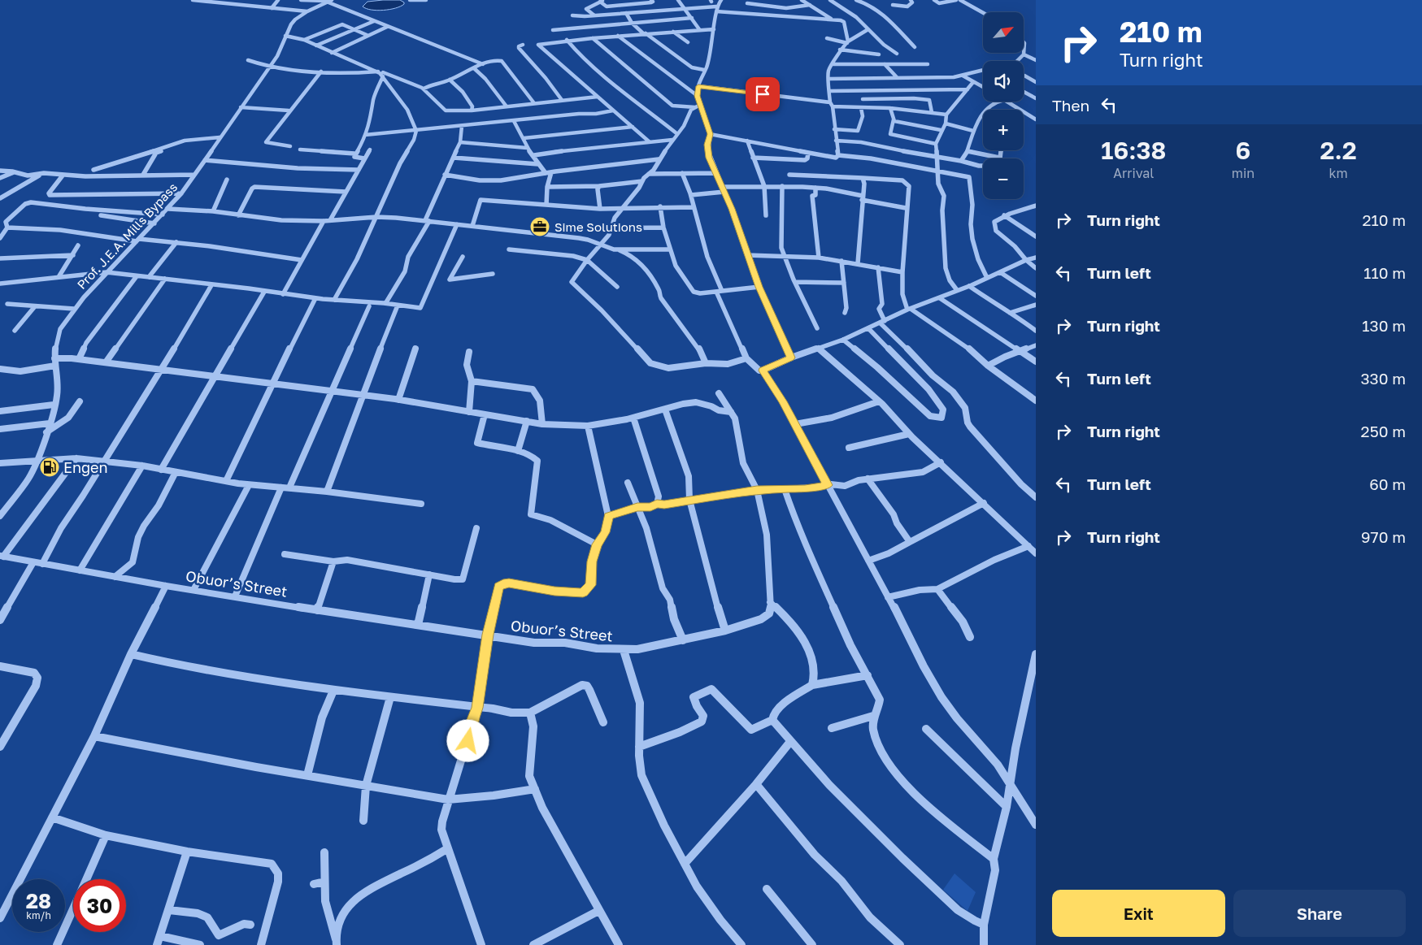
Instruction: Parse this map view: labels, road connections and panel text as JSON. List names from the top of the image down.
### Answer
{
  "streets": {
    "street": ["Prof. J.E.A. Mills Bypass", "Obuor’s Street"]
  },
  "places": {
    "office": ["Sime Solutions"],
    "fuel station": ["Engen"]
  },
  "north": "top right",
  "page": {
    "turn": ["210 m", "Turn right"],
    "map_buttons": ["+", "−"],
    "then": "Then",
    "eta": [
      "16:38",
      "Arrival",
      "6",
      "min",
      "2.2",
      "km"
    ],
    "list": [
      {
        "name": "Turn right",
        "value": "210 m"
      },
      {
        "name": "Turn left",
        "value": "110 m"
      },
      {
        "name": "Turn right",
        "value": "130 m"
      },
      {
        "name": "Turn left",
        "value": "330 m"
      },
      {
        "name": "Turn right",
        "value": "250 m"
      },
      {
        "name": "Turn left",
        "value": "60 m"
      },
      {
        "name": "Turn right",
        "value": "970 m"
      }
    ],
    "speed": "28 km/h",
    "limit": "30",
    "buttons": ["Exit", "Share"]
  }
}
